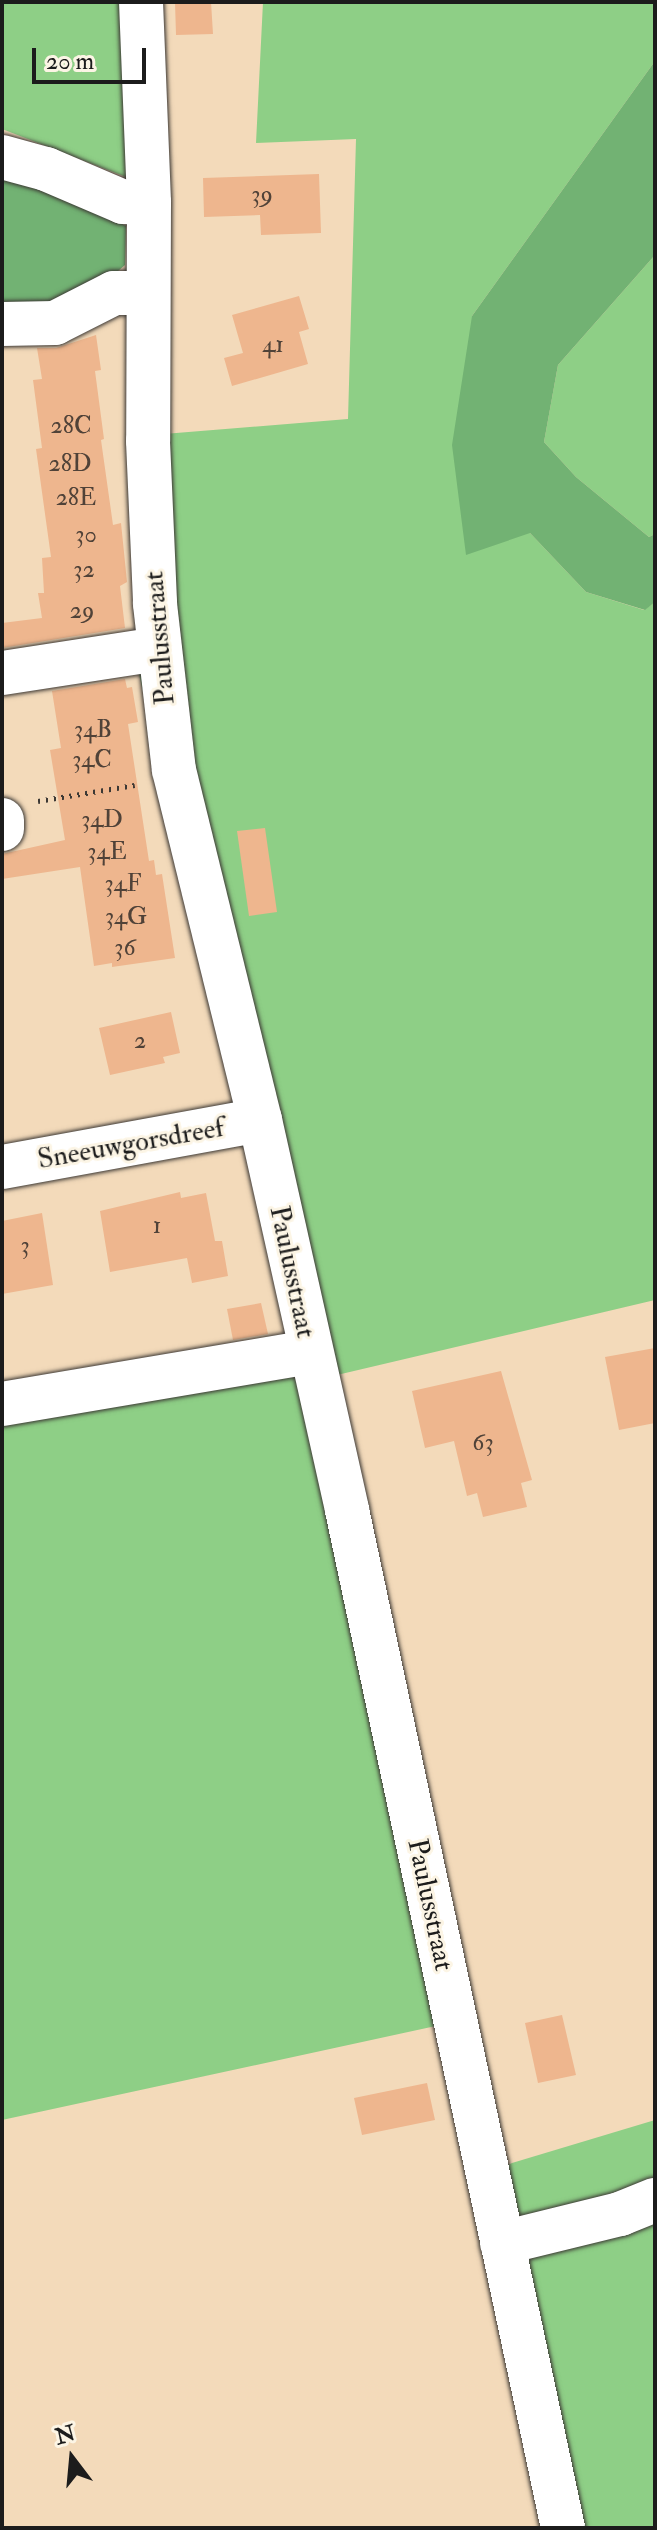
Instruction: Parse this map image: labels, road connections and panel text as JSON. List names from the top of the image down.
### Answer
{
  "streets": {
    "street": ["Paulusstraat", "Sneeuwgorsdreef"]
  },
  "crossings": [
    ["Paulusstraat", "Sneeuwgorsdreef"]
  ],
  "house_numbers": [
    "39",
    "41",
    "28C",
    "28D",
    "28E",
    "30",
    "32",
    "29",
    "34B",
    "34C",
    "34D",
    "34E",
    "34F",
    "34G",
    "36",
    "2",
    "1",
    "3",
    "63"
  ],
  "scale_bar": "20 m",
  "north": "top"
}
